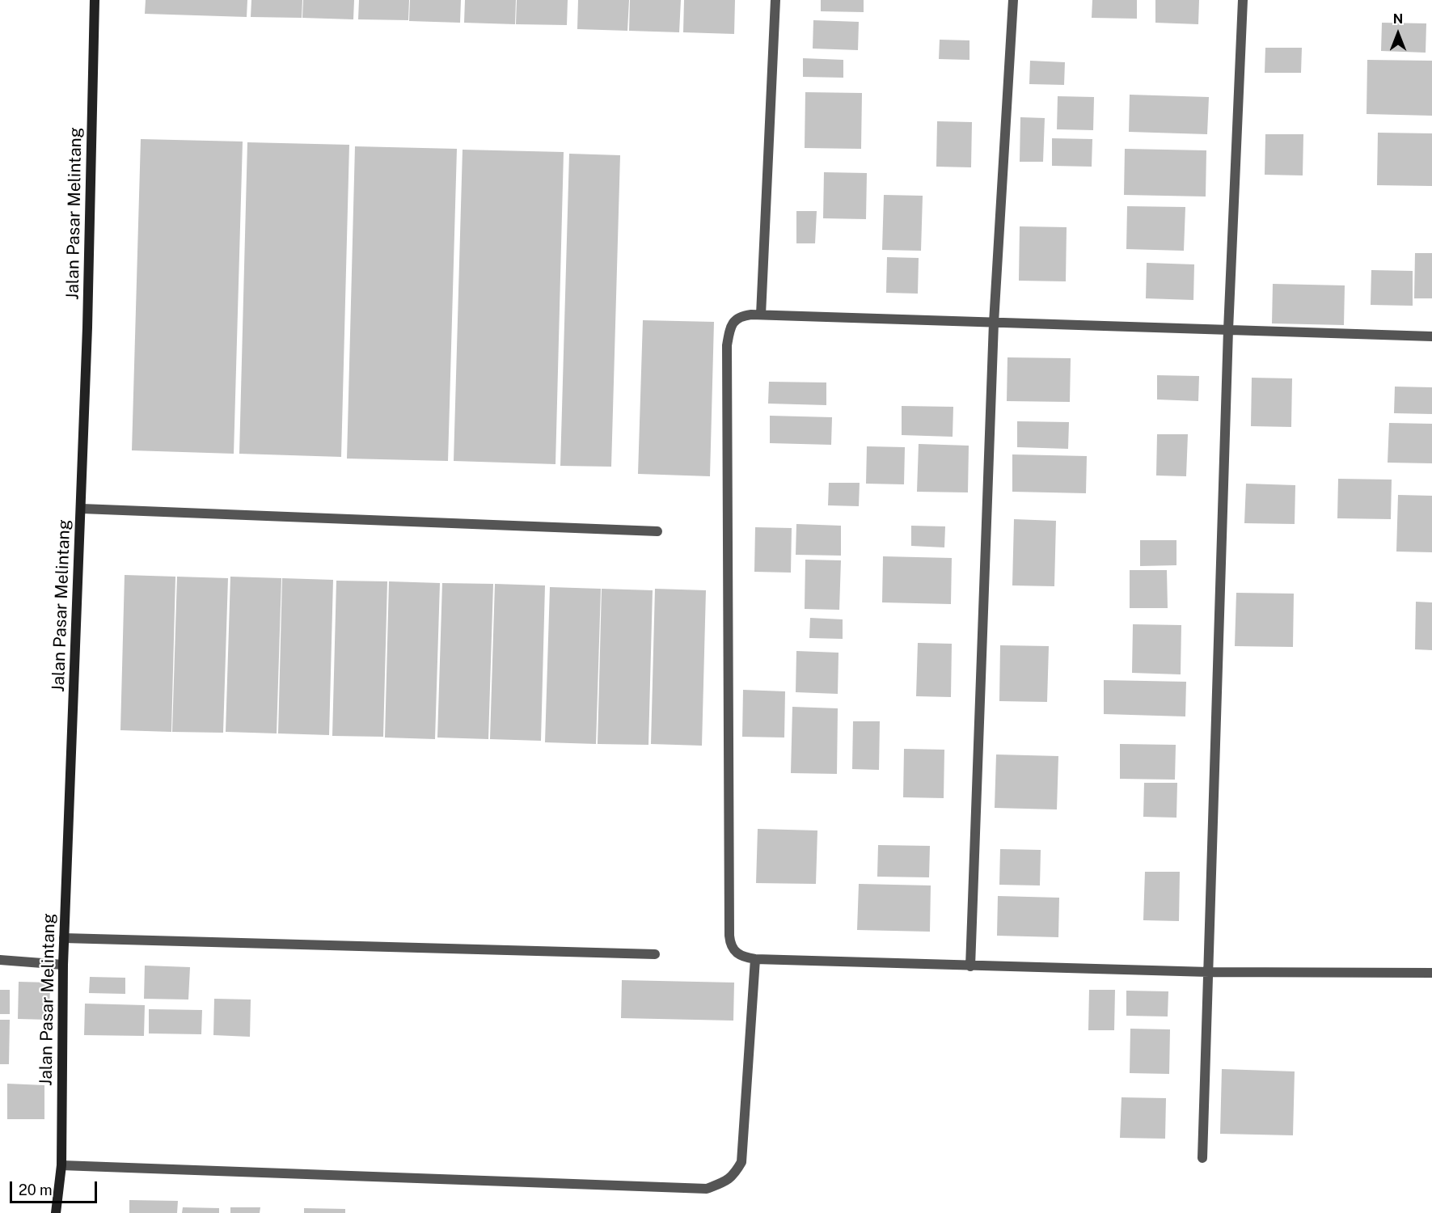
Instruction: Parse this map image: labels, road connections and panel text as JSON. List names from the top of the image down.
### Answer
{
  "streets": {
    "street": ["Jalan Pasar Melintang"]
  },
  "scale_bar": "20 m",
  "north": "top"
}
